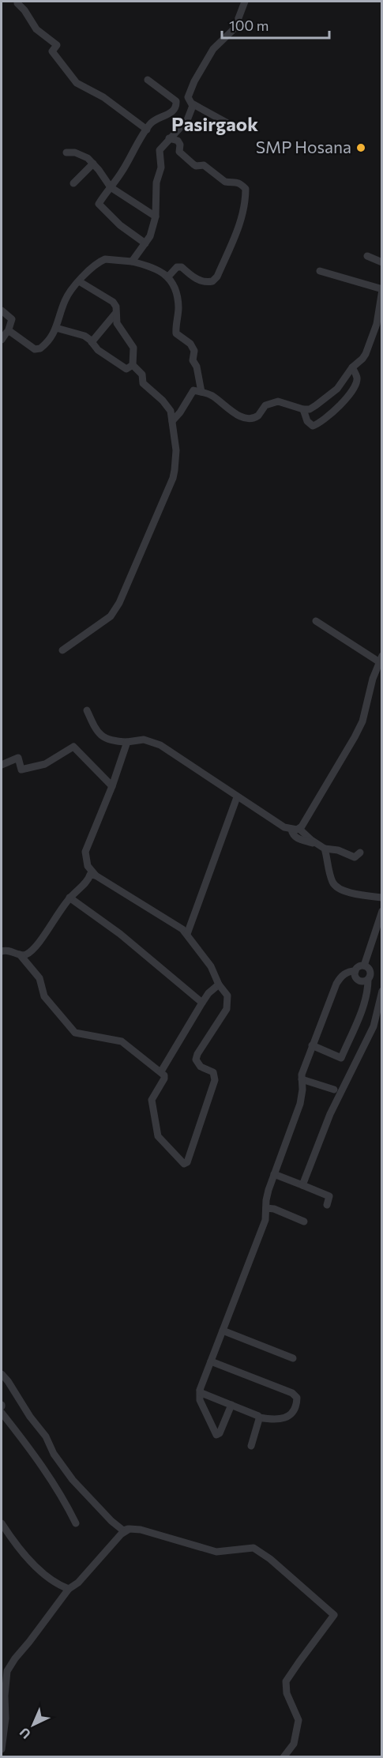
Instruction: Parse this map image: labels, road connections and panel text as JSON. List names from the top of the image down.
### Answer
{
  "districts": ["Pasirgaok"],
  "places": ["SMP Hosana"],
  "scale_bar": "100 m",
  "north": "bottom left"
}
